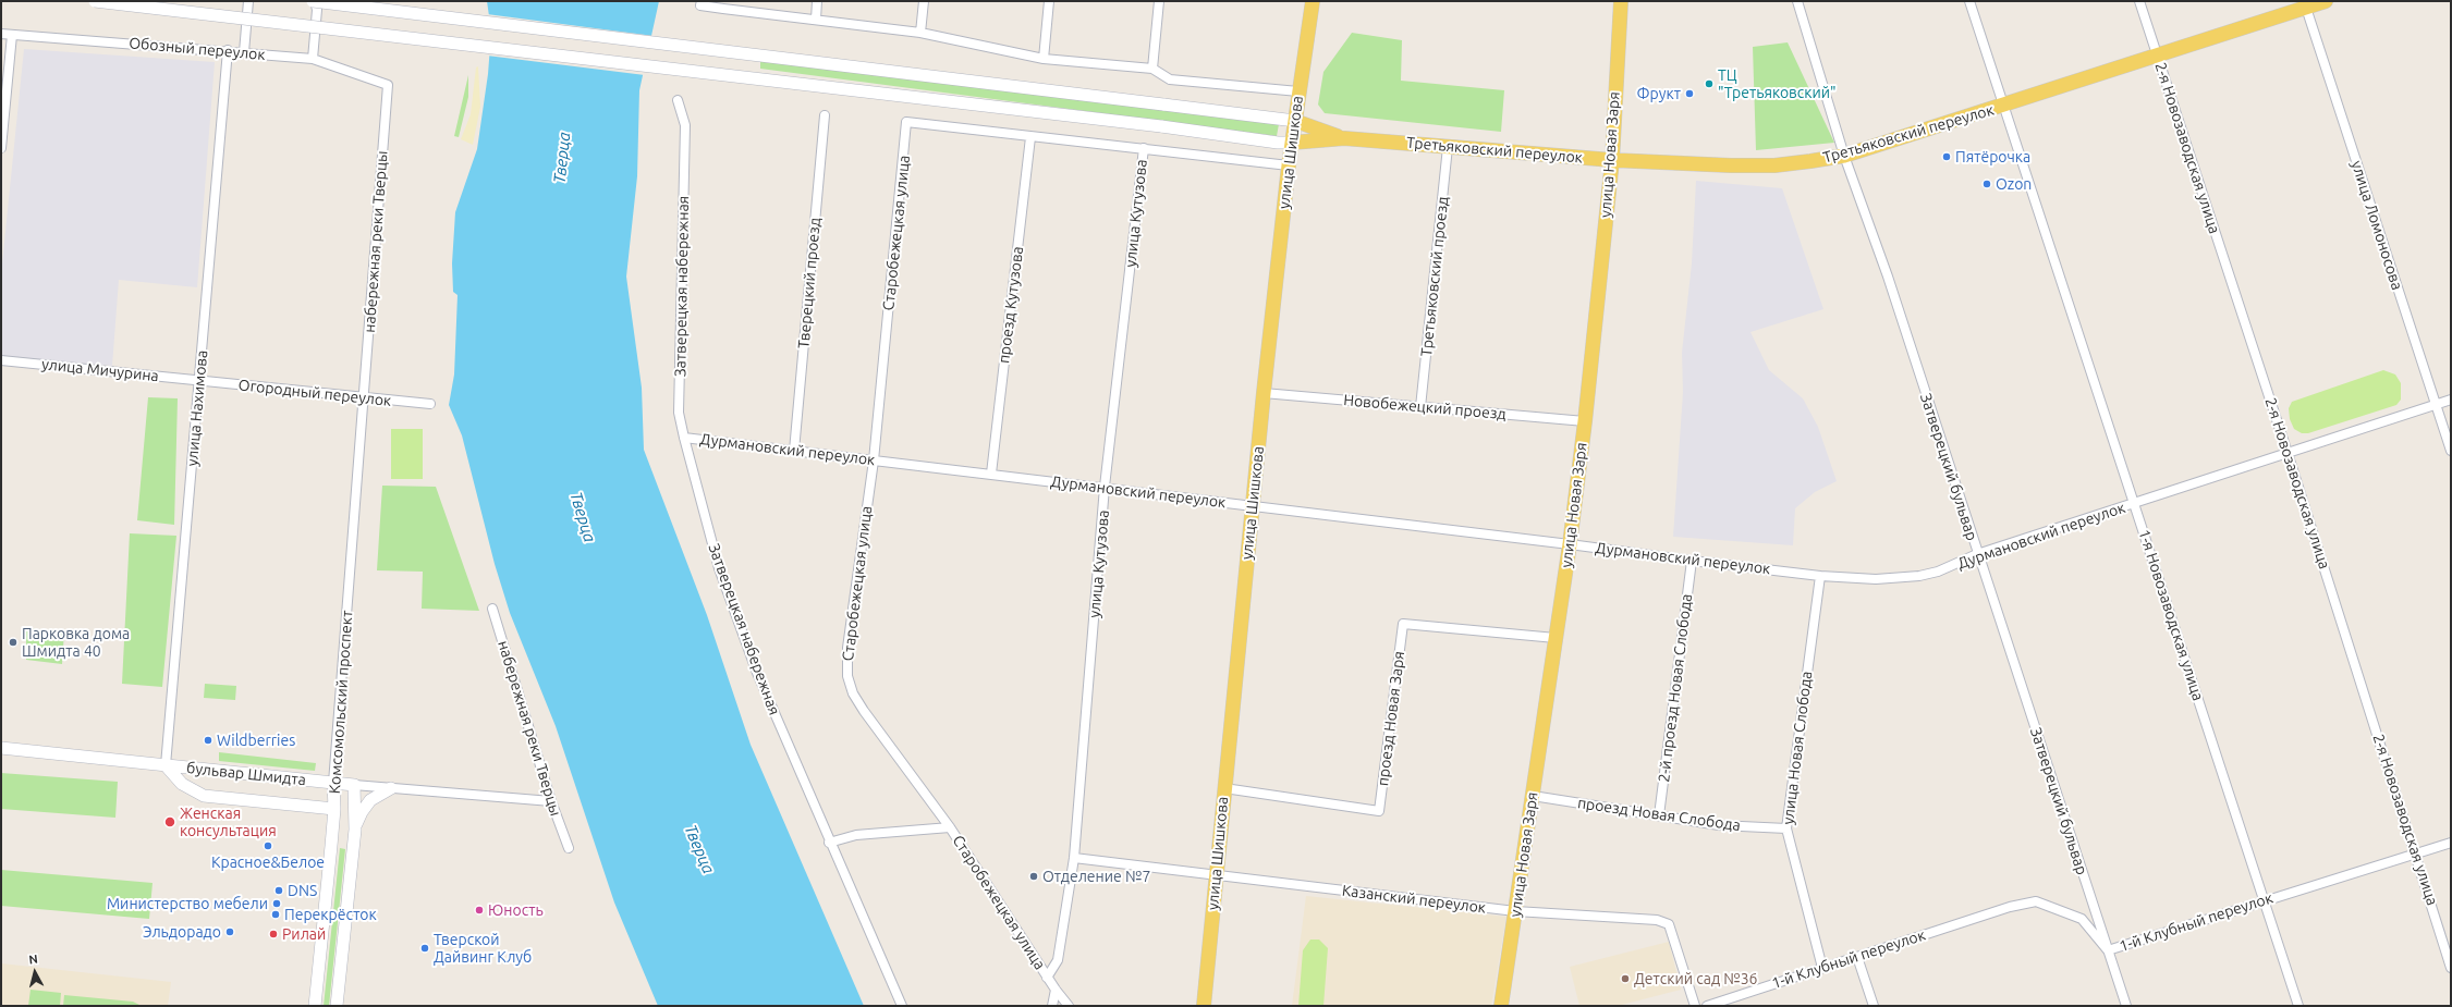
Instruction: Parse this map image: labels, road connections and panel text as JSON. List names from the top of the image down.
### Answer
{
  "streets": {
    "main road": [
      "Третьяковский переулок",
      "улица Шишкова",
      "улица Новая Заря",
      "Комсомольский проспект",
      "бульвар Шмидта"
    ],
    "street": [
      "Обозный переулок",
      "2-я Новозаводская улица",
      "улица Кутузова",
      "улица Ломоносова",
      "Старобежецкая улица",
      "набережная реки Тверцы",
      "Третьяковский проезд",
      "Тверецкий проезд",
      "Затверецкая набережная",
      "проезд Кутузова",
      "улица Мичурина",
      "Огородный переулок",
      "Новобежецкий проезд",
      "улица Нахимова",
      "Дурмановский переулок",
      "Затверецкий бульвар",
      "1-я Новозаводская улица",
      "2-й проезд Новая Слобода",
      "проезд Новая Заря",
      "улица Новая Слобода",
      "проезд Новая Слобода",
      "Казанский переулок",
      "1-й Клубный переулок"
    ]
  },
  "crossings": [
    ["Обозный переулок", "набережная реки Тверцы"],
    ["Обозный переулок", "улица Нахимова"],
    ["Третьяковский переулок", "2-я Новозаводская улица"],
    ["Третьяковский переулок", "улица Шишкова"],
    ["Третьяковский переулок", "улица Новая Заря"],
    ["Третьяковский переулок", "улица Ломоносова"],
    ["Третьяковский переулок", "Третьяковский проезд"],
    ["Третьяковский переулок", "Затверецкий бульвар"],
    ["Третьяковский переулок", "1-я Новозаводская улица"],
    ["2-я Новозаводская улица", "Дурмановский переулок"],
    ["2-я Новозаводская улица", "1-й Клубный переулок"],
    ["улица Шишкова", "Новобежецкий проезд"],
    ["улица Шишкова", "Дурмановский переулок"],
    ["улица Шишкова", "проезд Новая Заря"],
    ["улица Шишкова", "Казанский переулок"],
    ["улица Новая Заря", "Новобежецкий проезд"],
    ["улица Новая Заря", "Дурмановский переулок"],
    ["улица Новая Заря", "проезд Новая Заря"],
    ["улица Новая Заря", "проезд Новая Слобода"],
    ["улица Новая Заря", "Казанский переулок"],
    ["улица Кутузова", "Старобежецкая улица"],
    ["улица Кутузова", "Дурмановский переулок"],
    ["улица Кутузова", "Казанский переулок"],
    ["улица Ломоносова", "Дурмановский переулок"],
    ["Старобежецкая улица", "проезд Кутузова"],
    ["Старобежецкая улица", "Дурмановский переулок"],
    ["набережная реки Тверцы", "Огородный переулок"],
    ["набережная реки Тверцы", "Комсомольский проспект"],
    ["Третьяковский проезд", "Новобежецкий проезд"],
    ["Тверецкий проезд", "Дурмановский переулок"],
    ["Затверецкая набережная", "Дурмановский переулок"],
    ["проезд Кутузова", "Дурмановский переулок"],
    ["улица Мичурина", "Огородный переулок"],
    ["улица Мичурина", "улица Нахимова"],
    ["Огородный переулок", "улица Нахимова"],
    ["Огородный переулок", "Комсомольский проспект"],
    ["улица Нахимова", "бульвар Шмидта"],
    ["Дурмановский переулок", "Затверецкий бульвар"],
    ["Дурмановский переулок", "1-я Новозаводская улица"],
    ["Дурмановский переулок", "2-й проезд Новая Слобода"],
    ["Дурмановский переулок", "улица Новая Слобода"],
    ["Затверецкий бульвар", "1-й Клубный переулок"],
    ["1-я Новозаводская улица", "1-й Клубный переулок"],
    ["2-й проезд Новая Слобода", "проезд Новая Слобода"],
    ["Комсомольский проспект", "бульвар Шмидта"],
    ["улица Новая Слобода", "проезд Новая Слобода"],
    ["улица Новая Слобода", "1-й Клубный переулок"]
  ],
  "water": ["Тверца"],
  "places": [
    "ТЦ \"Третьяковский\"",
    "Фрукт",
    "Пятёрочка",
    "Ozon",
    "Парковка дома Шмидта 40",
    "Wildberries",
    "Женская консультация",
    "Красное&Белое",
    "Отделение №7",
    "DNS",
    "Министерство мебели",
    "Юность",
    "Перекрёсток",
    "Эльдорадо",
    "Рилай",
    "Тверской Дайвинг Клуб",
    "Детский сад №36"
  ],
  "north": "top"
}
